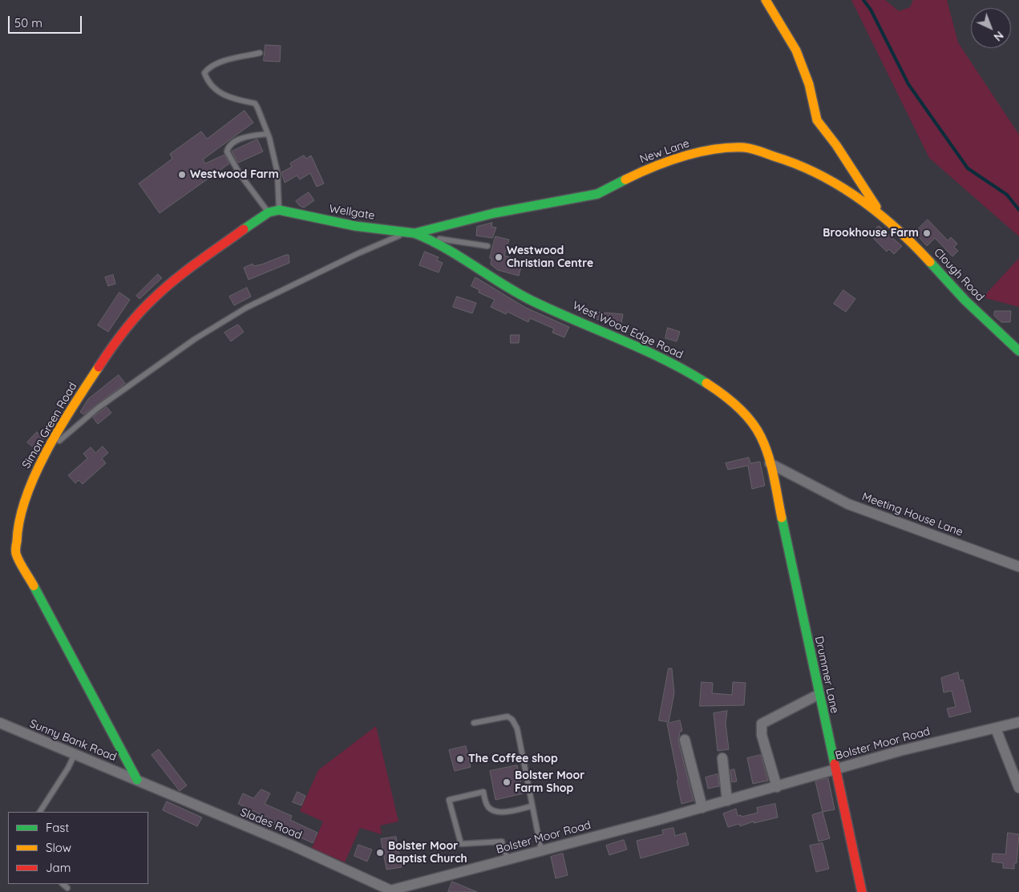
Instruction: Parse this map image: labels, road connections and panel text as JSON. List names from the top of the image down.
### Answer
{
  "streets": {
    "street": [
      "New Lane",
      "Wellgate",
      "Clough Road",
      "West Wood Edge Road",
      "Simon Green Road",
      "Meeting House Lane",
      "Drummer Lane",
      "Sunny Bank Road",
      "Bolster Moor Road",
      "Slades Road"
    ]
  },
  "crossings": [
    ["New Lane", "Wellgate"],
    ["New Lane", "Clough Road"],
    ["Wellgate", "West Wood Edge Road"],
    ["West Wood Edge Road", "Meeting House Lane"],
    ["West Wood Edge Road", "Drummer Lane"],
    ["Simon Green Road", "Sunny Bank Road"],
    ["Simon Green Road", "Slades Road"],
    ["Meeting House Lane", "Drummer Lane"],
    ["Drummer Lane", "Bolster Moor Road"],
    ["Sunny Bank Road", "Slades Road"],
    ["Bolster Moor Road", "Slades Road"]
  ],
  "places": [
    "Westwood Farm",
    "Brookhouse Farm",
    "Westwood Christian Centre",
    "The Coffee shop",
    "Bolster Moor Farm Shop",
    "Bolster Moor Baptist Church"
  ],
  "legend": ["Fast", "Slow", "Jam"],
  "scale_bar": "50 m",
  "north": "bottom right"
}
